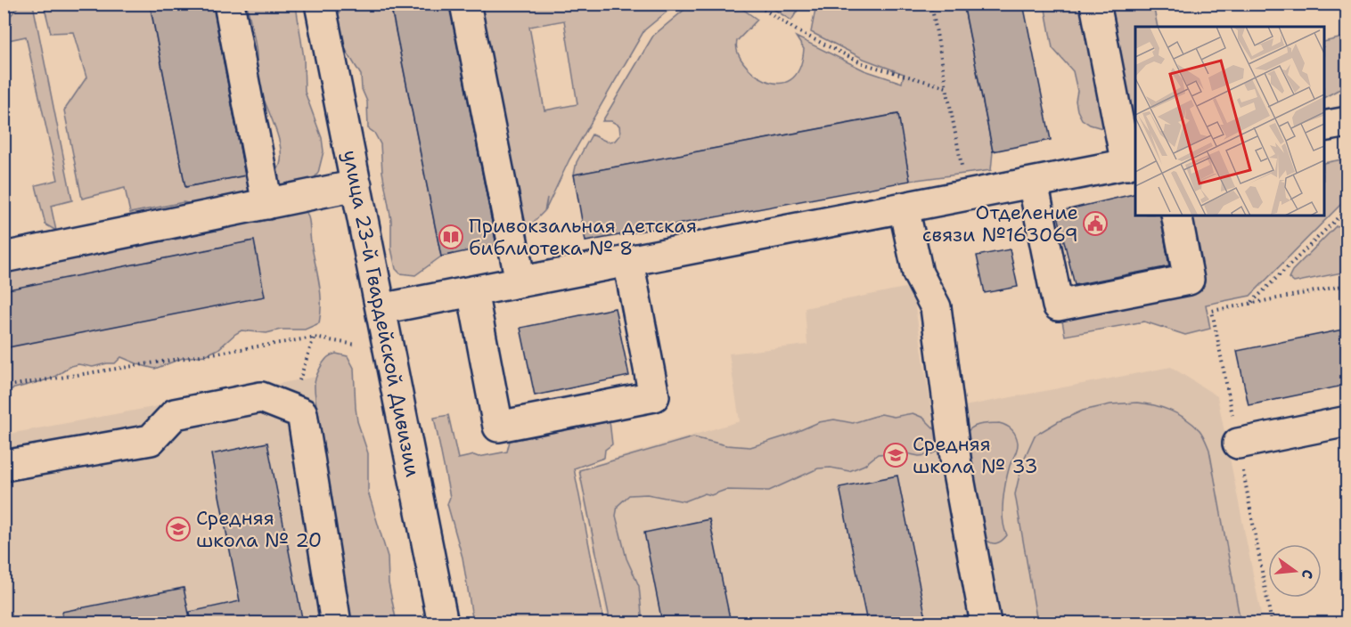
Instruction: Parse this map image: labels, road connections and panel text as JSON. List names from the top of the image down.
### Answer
{
  "streets": {
    "street": ["улица 23-й Гвардейской Дивизии"]
  },
  "places": {
    "public building": ["Отделение связи №163069"],
    "library": ["Привокзальная детская библиотека № 8"],
    "school or university": ["Средняя школа № 33", "Средняя школа № 20"]
  },
  "north": "right"
}
